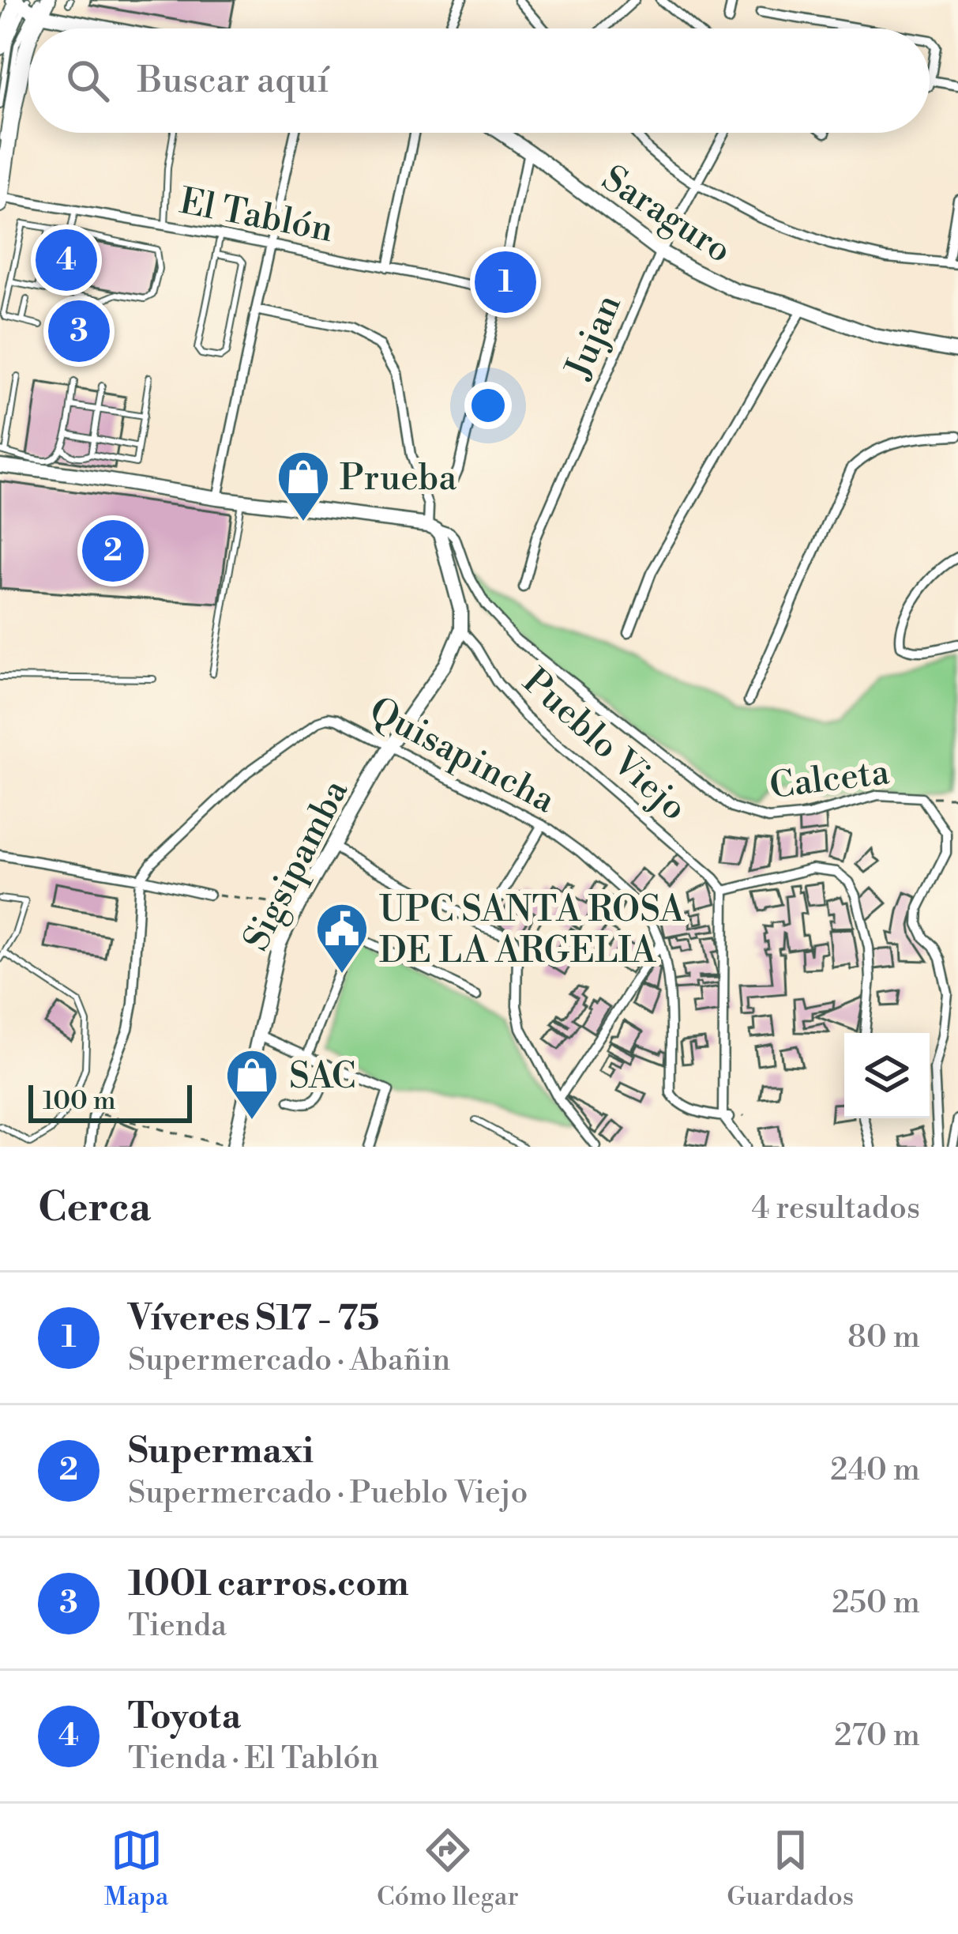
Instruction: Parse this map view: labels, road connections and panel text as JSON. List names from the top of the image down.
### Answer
{
  "streets": {
    "street": [
      "Saraguro",
      "El Tablón",
      "Jujan",
      "Pueblo Viejo",
      "Quisapincha",
      "Calceta",
      "Sigsipamba"
    ]
  },
  "crossings": [
    ["Saraguro", "Jujan"],
    ["Pueblo Viejo", "Calceta"],
    ["Pueblo Viejo", "Sigsipamba"],
    ["Quisapincha", "Sigsipamba"]
  ],
  "places": {
    "shop": ["Prueba", "SAC"],
    "public building": ["UPC SANTA ROSA DE LA ARGELIA"]
  },
  "scale_bar": "100 m",
  "page": {
    "search": "Buscar aquí",
    "pins": [
      "4",
      "1",
      "3",
      "2"
    ],
    "scale": "100 m",
    "heading": ["Cerca", "4 resultados"],
    "list": [
      {
        "mark": "1",
        "name": "Víveres S17 - 75",
        "note": "Supermercado · Abañin",
        "value": "80 m"
      },
      {
        "mark": "2",
        "name": "Supermaxi",
        "note": "Supermercado · Pueblo Viejo",
        "value": "240 m"
      },
      {
        "mark": "3",
        "name": "1001 carros.com",
        "note": "Tienda",
        "value": "250 m"
      },
      {
        "mark": "4",
        "name": "Toyota",
        "note": "Tienda · El Tablón",
        "value": "270 m"
      }
    ],
    "nav": ["Mapa", "Cómo llegar", "Guardados"]
  }
}
